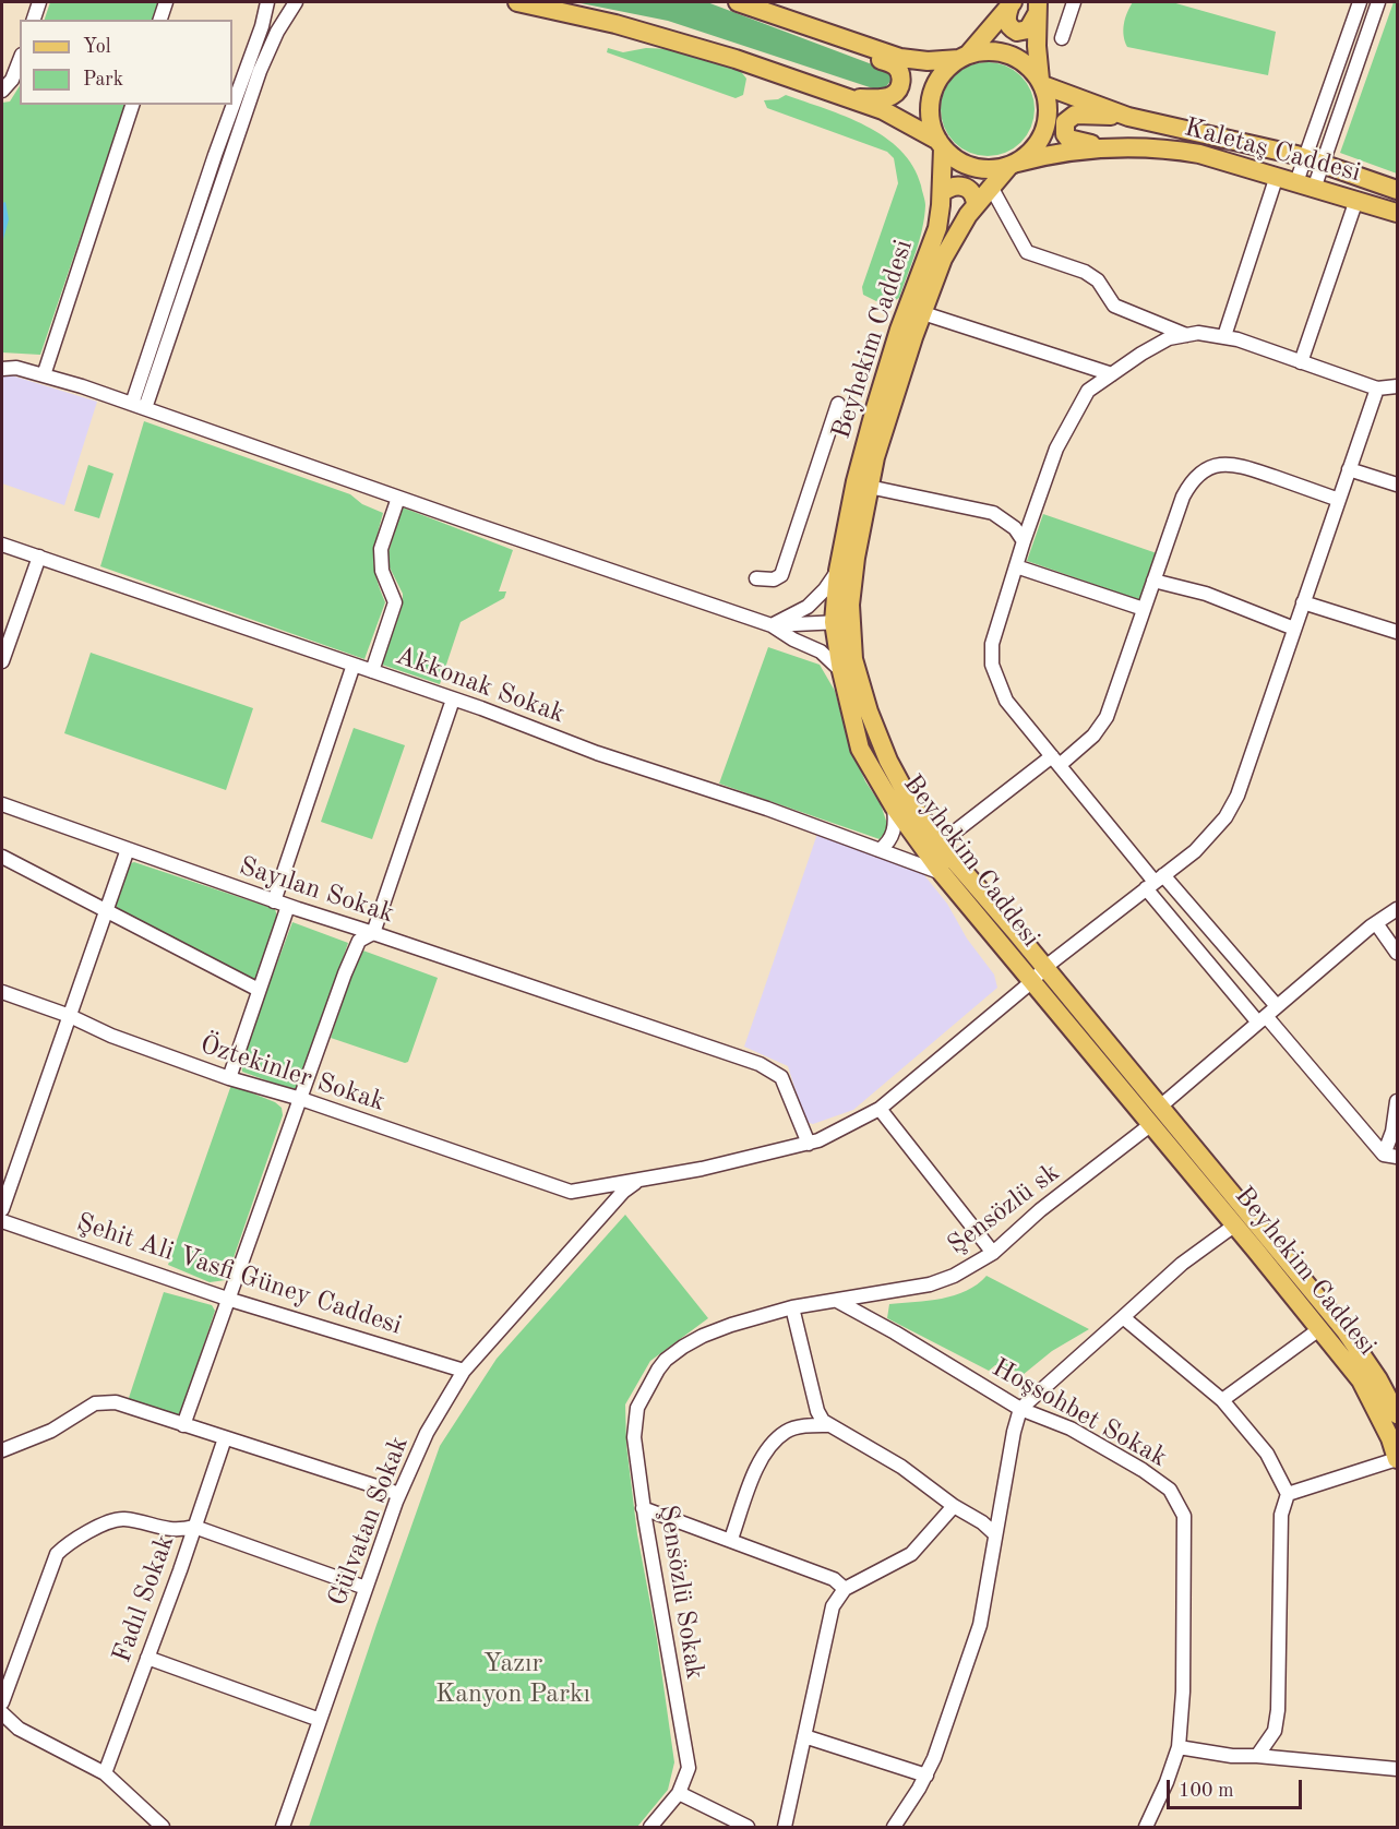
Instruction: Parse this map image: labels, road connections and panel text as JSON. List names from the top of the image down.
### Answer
{
  "streets": {
    "main road": ["Kaletaş Caddesi", "Beyhekim Caddesi"],
    "street": [
      "Akkonak Sokak",
      "Sayılan Sokak",
      "Öztekinler Sokak",
      "Şensözlü sk",
      "Şehit Ali Vasfi Güney Caddesi",
      "Hoşsohbet Sokak",
      "Gülvatan Sokak",
      "Şensözlü Sokak",
      "Fadıl Sokak"
    ]
  },
  "crossings": [
    ["Kaletaş Caddesi", "Beyhekim Caddesi"],
    ["Beyhekim Caddesi", "Akkonak Sokak"],
    ["Beyhekim Caddesi", "Şensözlü sk"],
    ["Öztekinler Sokak", "Gülvatan Sokak"],
    ["Şensözlü sk", "Hoşsohbet Sokak"],
    ["Şensözlü sk", "Şensözlü Sokak"],
    ["Şehit Ali Vasfi Güney Caddesi", "Gülvatan Sokak"]
  ],
  "parks": ["Yazır Kanyon Parkı"],
  "legend": ["Yol", "Park"],
  "scale_bar": "100 m"
}
